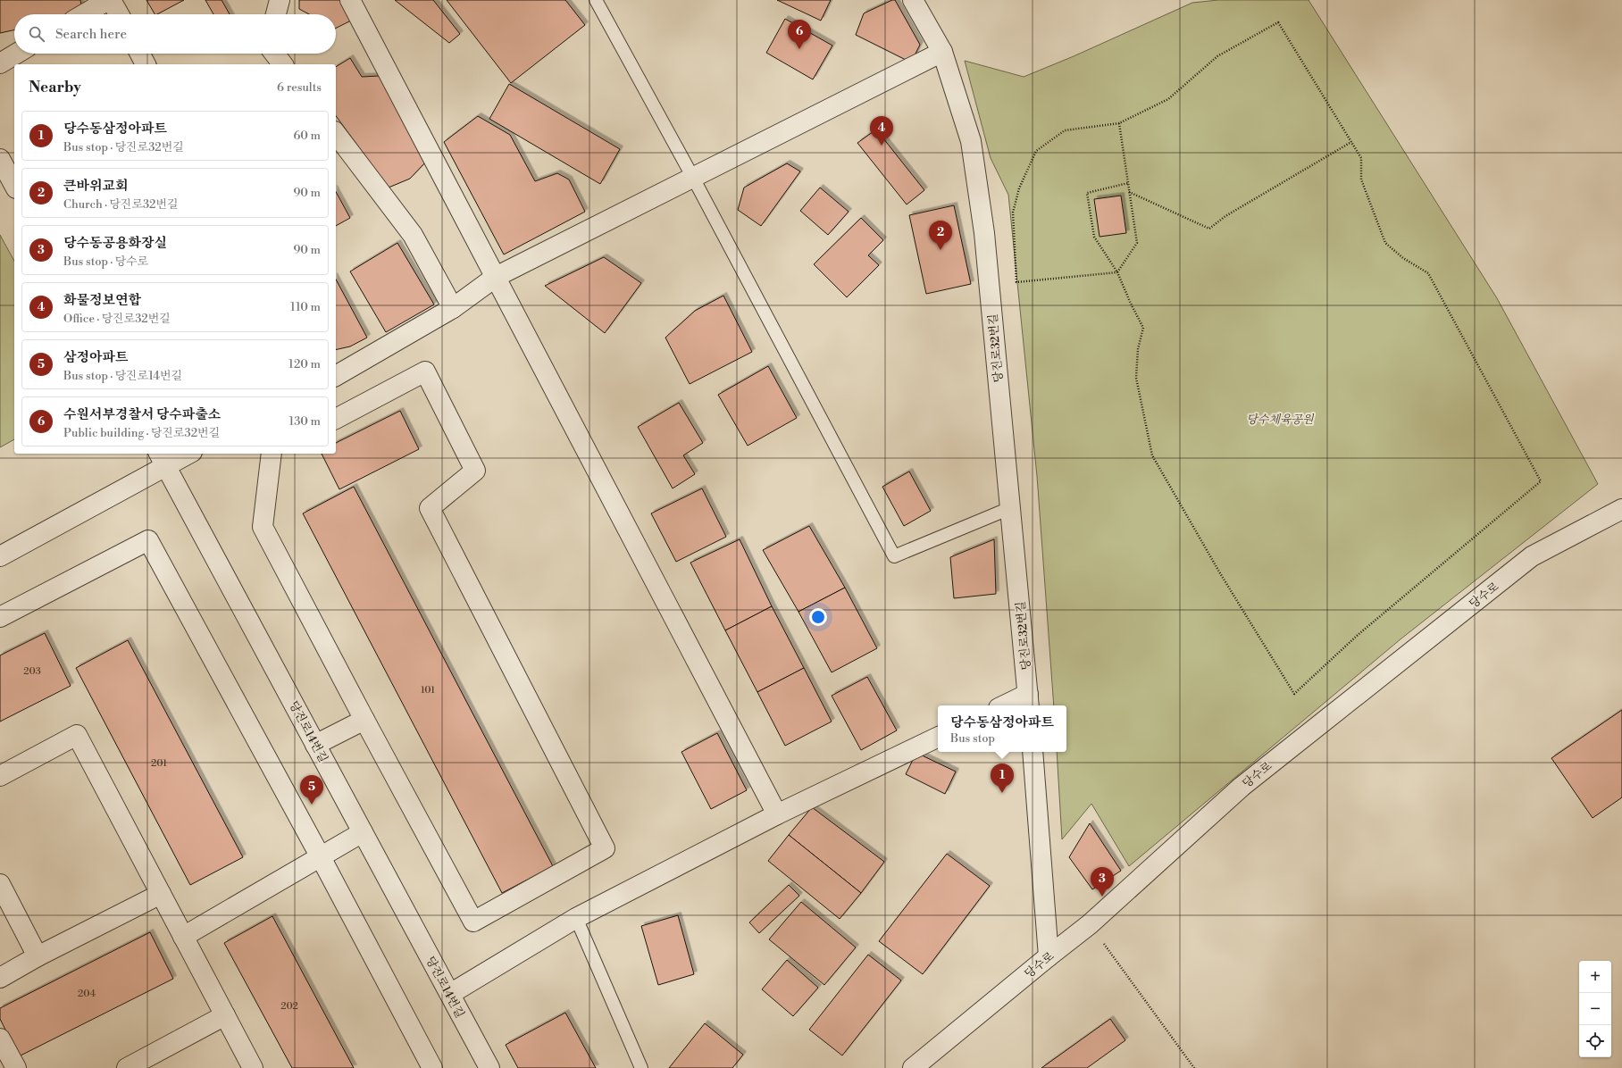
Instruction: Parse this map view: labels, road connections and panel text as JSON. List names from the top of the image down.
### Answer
{
  "streets": {
    "street": ["당진로32번길", "당수로", "당진로14번길"]
  },
  "parks": ["당수체육공원"],
  "house_numbers": [
    "203",
    "101",
    "201",
    "204",
    "202"
  ],
  "page": {
    "search": "Search here",
    "pins": [
      "6",
      "4",
      "2",
      "1",
      "5",
      "3"
    ],
    "heading": ["Nearby", "6 results"],
    "list": [
      {
        "mark": "1",
        "name": "당수동삼정아파트",
        "note": "Bus stop · 당진로32번길",
        "value": "60 m"
      },
      {
        "mark": "2",
        "name": "큰바위교회",
        "note": "Church · 당진로32번길",
        "value": "90 m"
      },
      {
        "mark": "3",
        "name": "당수동공용화장실",
        "note": "Bus stop · 당수로",
        "value": "90 m"
      },
      {
        "mark": "4",
        "name": "화물정보연합",
        "note": "Office · 당진로32번길",
        "value": "110 m"
      },
      {
        "mark": "5",
        "name": "삼정아파트",
        "note": "Bus stop · 당진로14번길",
        "value": "120 m"
      },
      {
        "mark": "6",
        "name": "수원서부경찰서 당수파출소",
        "note": "Public building · 당진로32번길",
        "value": "130 m"
      }
    ],
    "popup": ["당수동삼정아파트", "Bus stop"],
    "map_buttons": ["+", "−"]
  }
}
